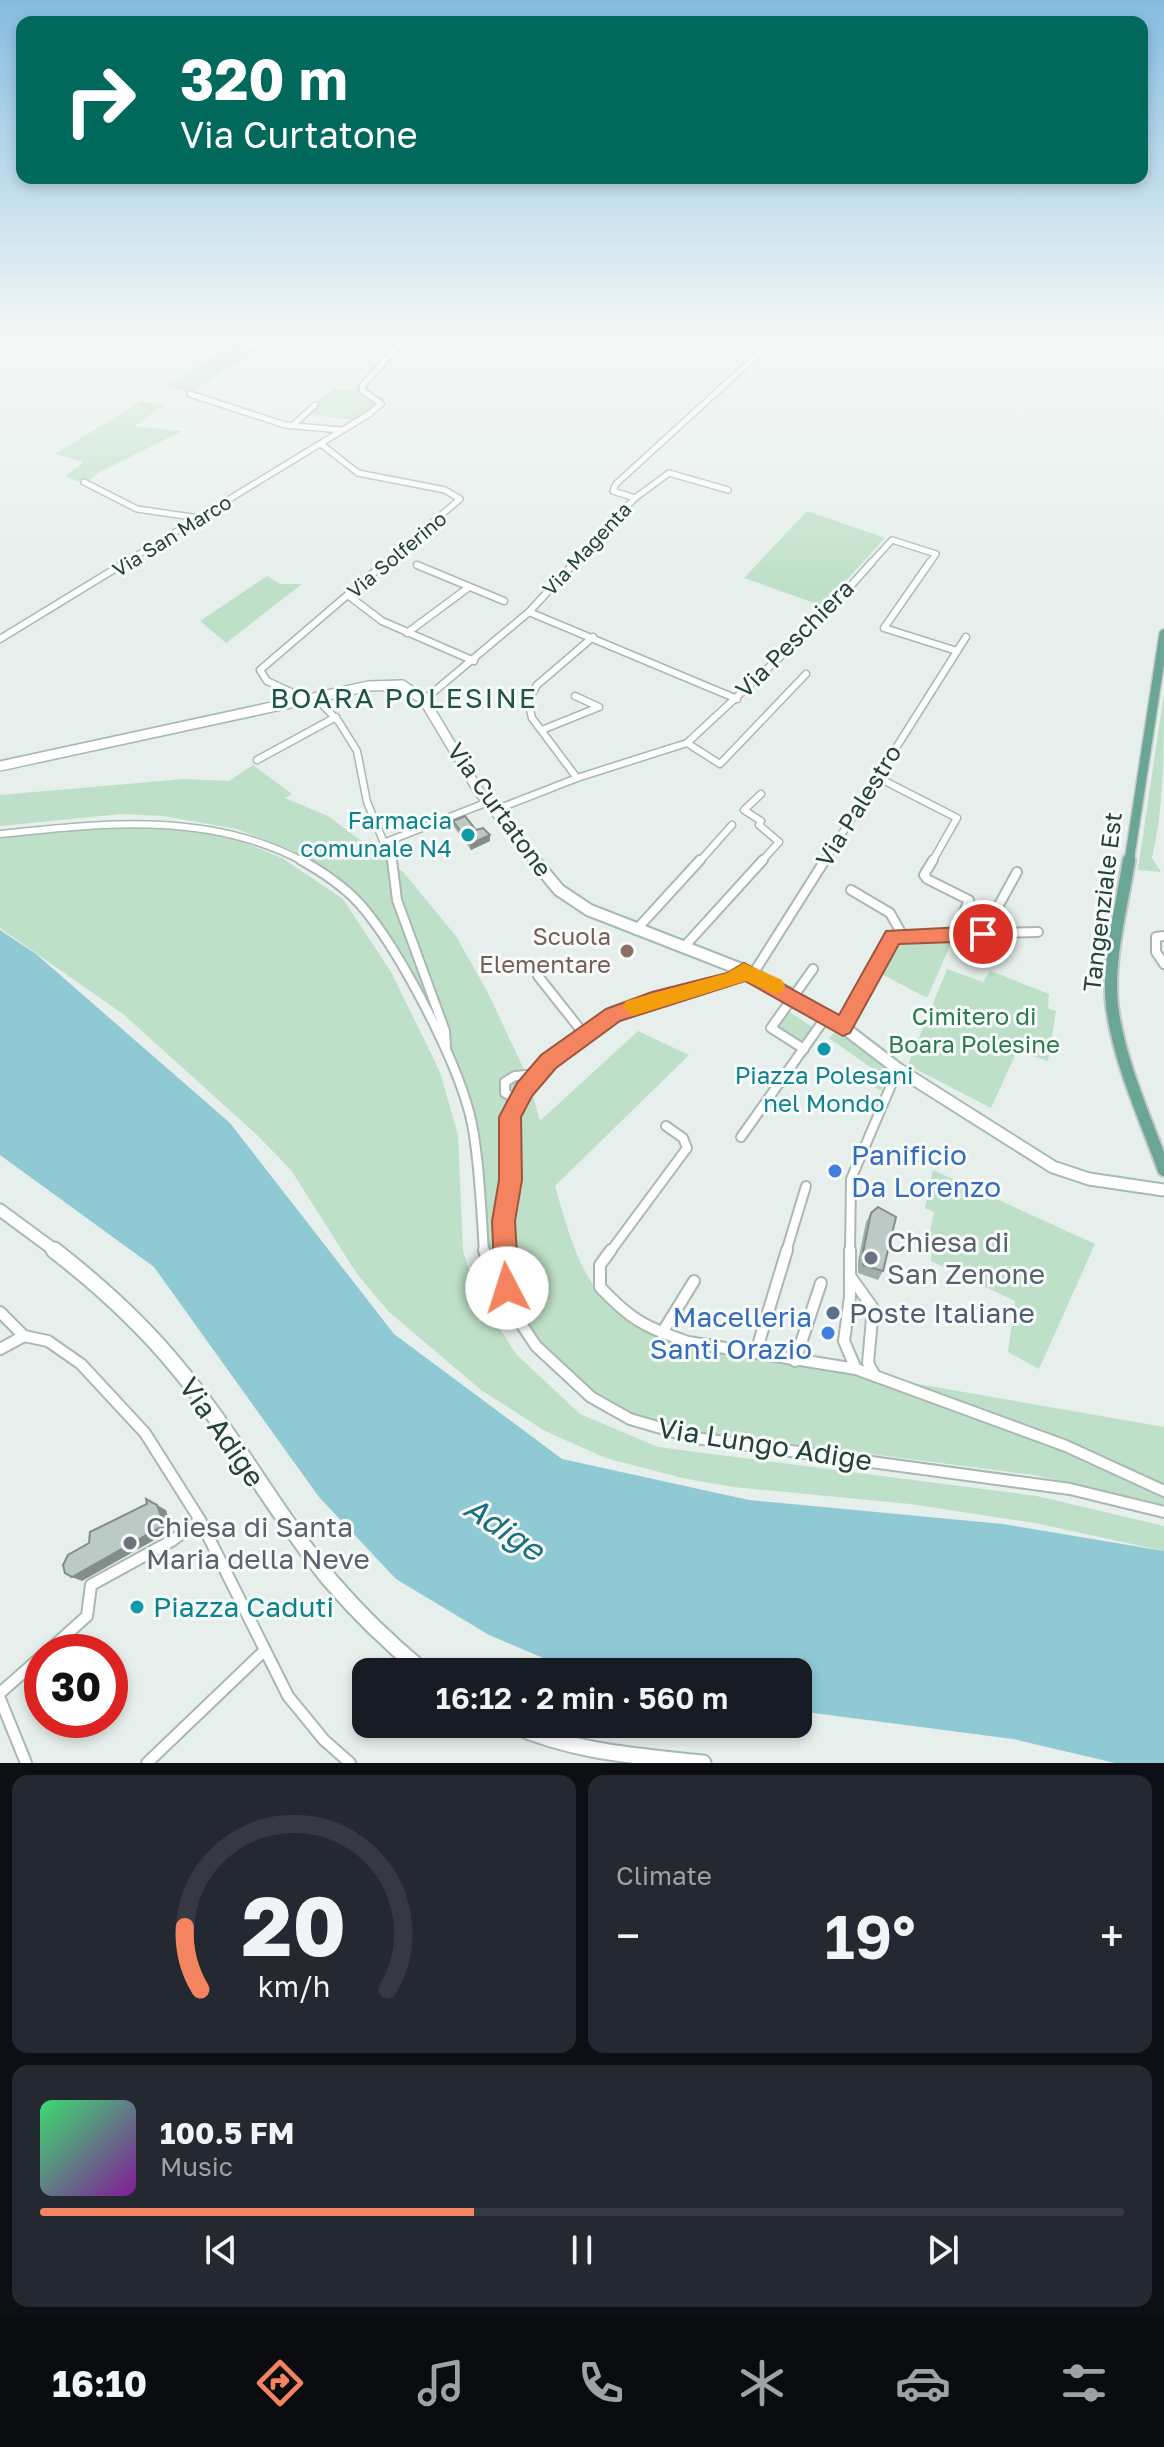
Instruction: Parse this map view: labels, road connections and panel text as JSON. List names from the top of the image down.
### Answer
{
  "streets": {
    "main road": ["Tangenziale Est"],
    "street": [
      "Via San Marco",
      "Via Magenta",
      "Via Solferino",
      "Via Peschiera",
      "Via Palestro",
      "Via Curtatone",
      "Via Adige",
      "Via Lungo Adige"
    ]
  },
  "crossings": [
    ["Via San Marco", "Via Solferino"],
    ["Via Magenta", "Via Curtatone"],
    ["Via Peschiera", "Via Palestro"],
    ["Via Peschiera", "Via Curtatone"],
    ["Via Palestro", "Via Curtatone"]
  ],
  "districts": ["BOARA POLESINE"],
  "water": ["Adige"],
  "parks": ["Cimitero di Boara Polesine"],
  "places": [
    "Farmacia comunale N4",
    "Scuola Elementare",
    "Piazza Polesani nel Mondo",
    "Panificio Da Lorenzo",
    "Chiesa di San Zenone",
    "Poste Italiane",
    "Macelleria Santi Orazio",
    "Chiesa di Santa Maria della Neve",
    "Piazza Caduti"
  ],
  "page": {
    "turn": ["320 m", "Via Curtatone"],
    "limit": "30",
    "trip": "16:12 · 2 min · 560 m",
    "tile": "Climate",
    "heat": ["−", "19°", "+"],
    "song": ["100.5 FM", "Music"],
    "tabs": "16:10",
    "gauge": ["20", "km/h"]
  }
}
